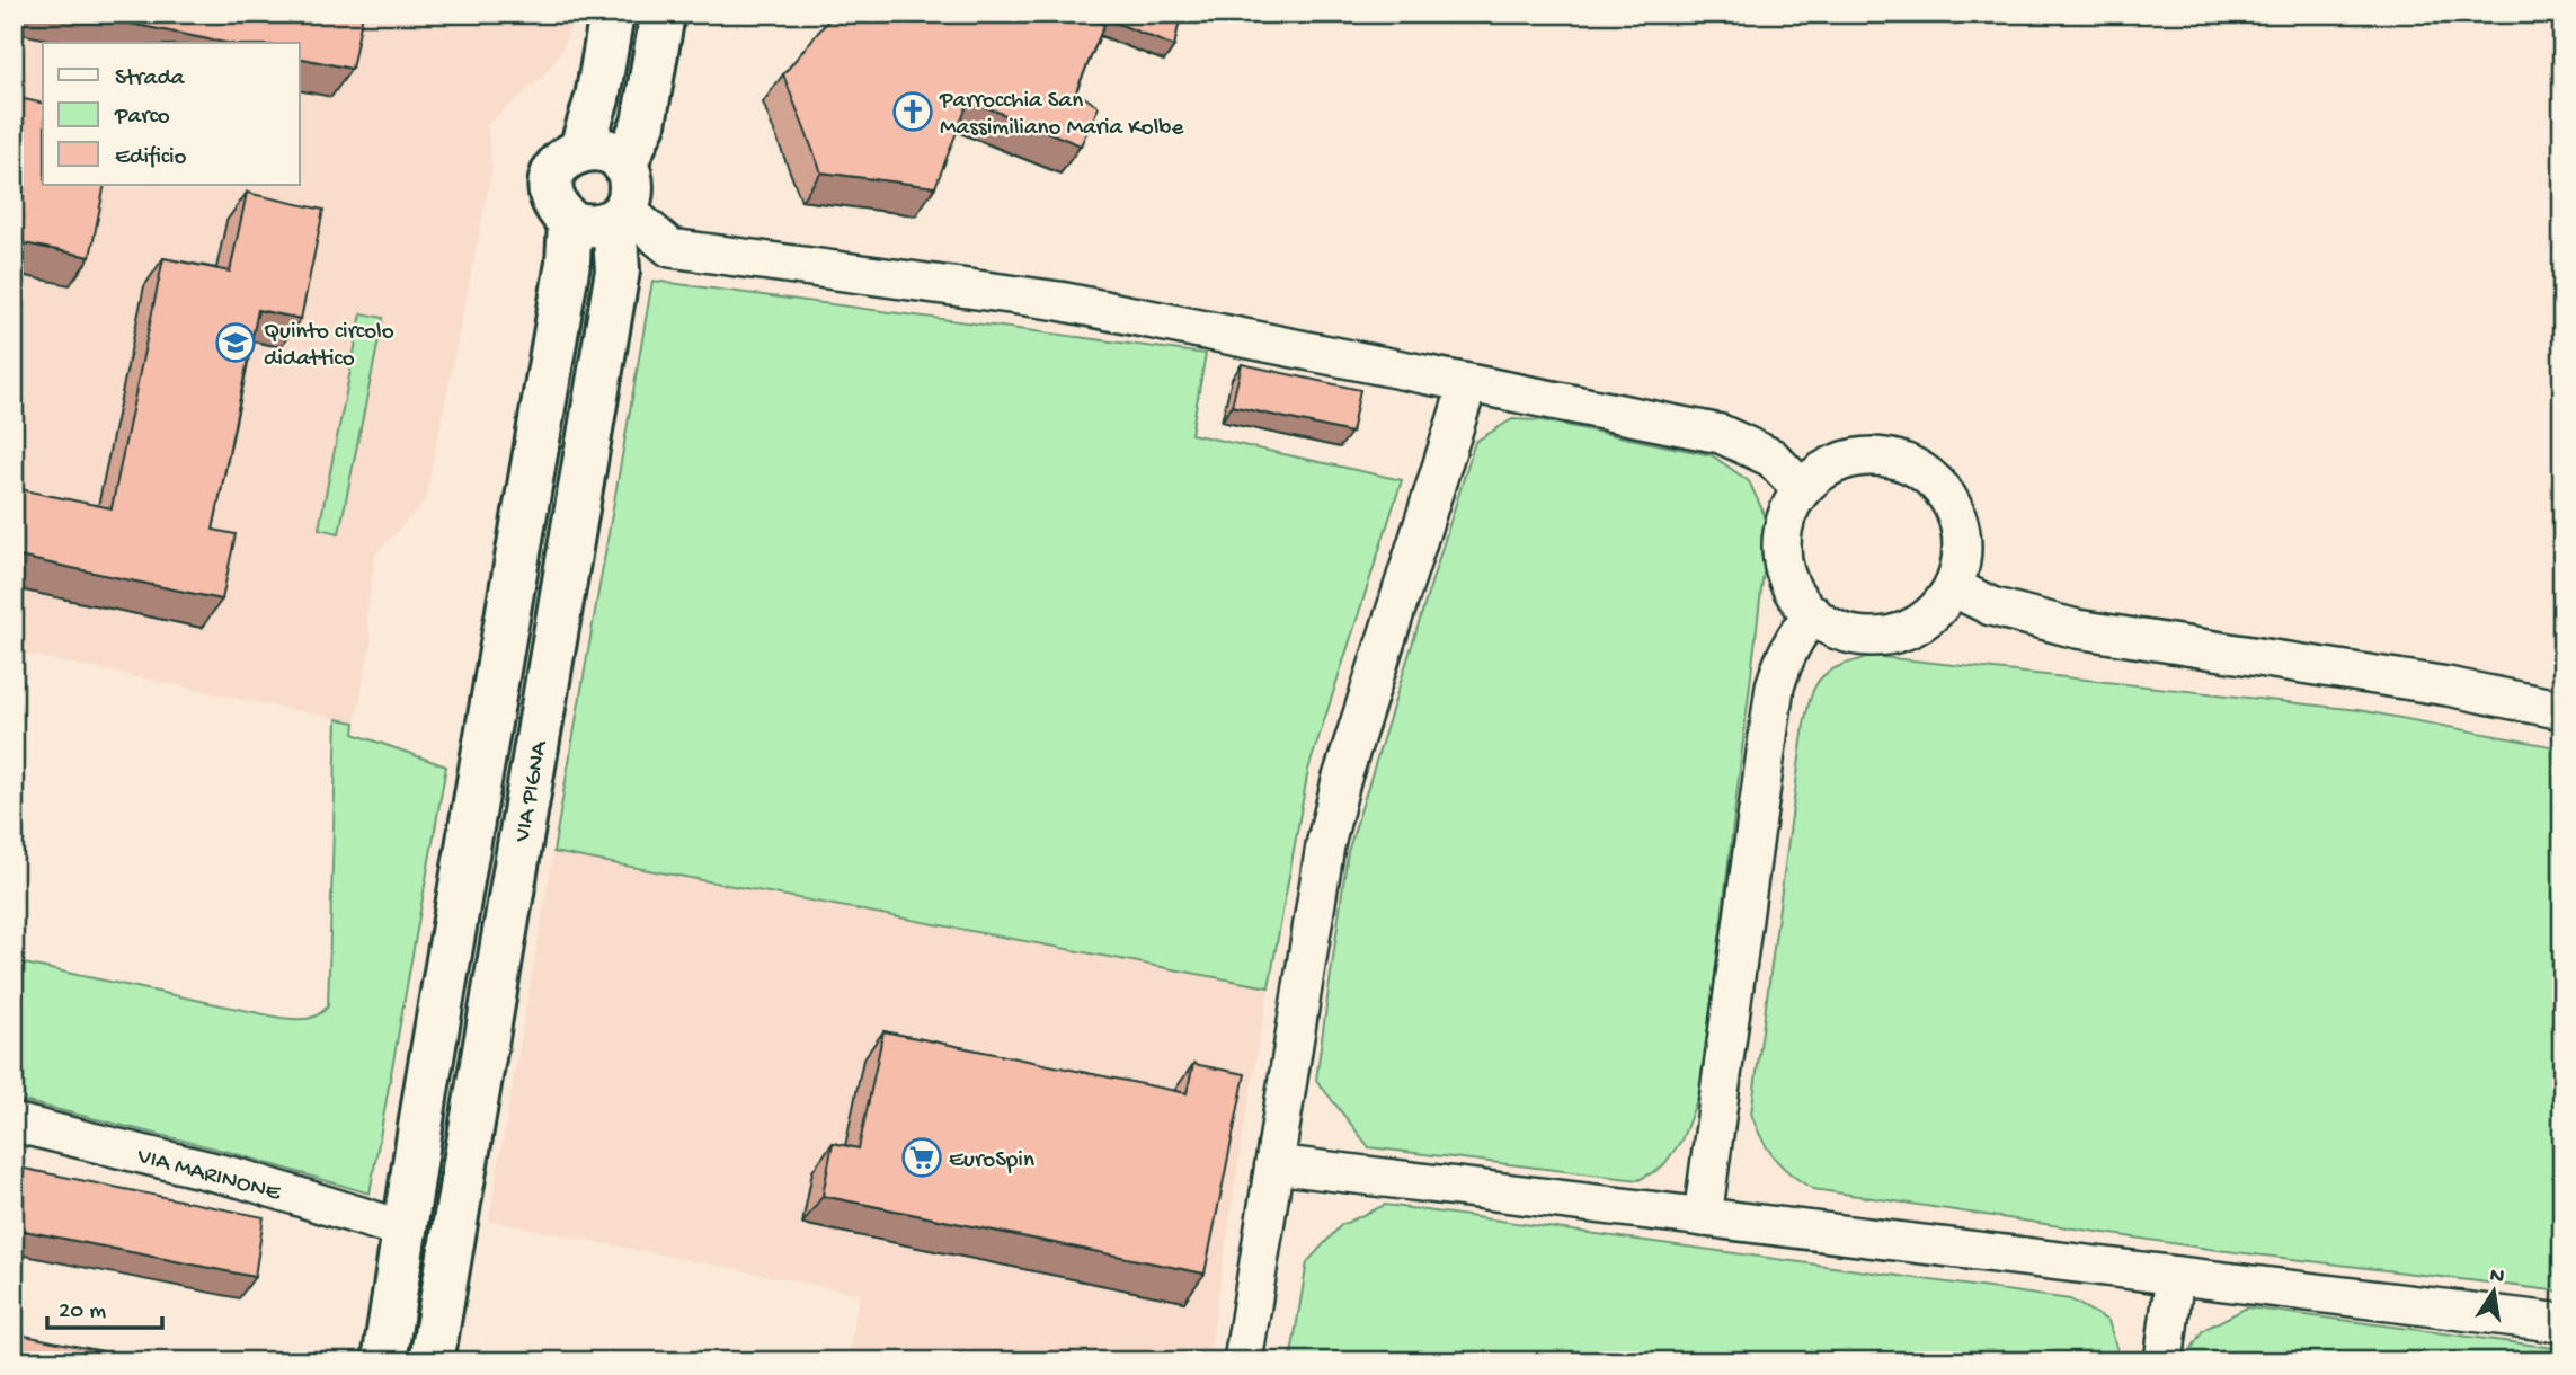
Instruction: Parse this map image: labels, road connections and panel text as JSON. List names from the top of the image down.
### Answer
{
  "streets": {
    "main road": ["VIA PIGNA"],
    "street": ["VIA MARINONE"]
  },
  "places": {
    "church": ["Parrocchia San Massimiliano Maria Kolbe"],
    "school or university": ["Quinto circolo didattico"],
    "supermarket": ["EuroSpin"]
  },
  "legend": ["Strada", "Parco", "Edificio"],
  "scale_bar": "20 m",
  "north": "top"
}
